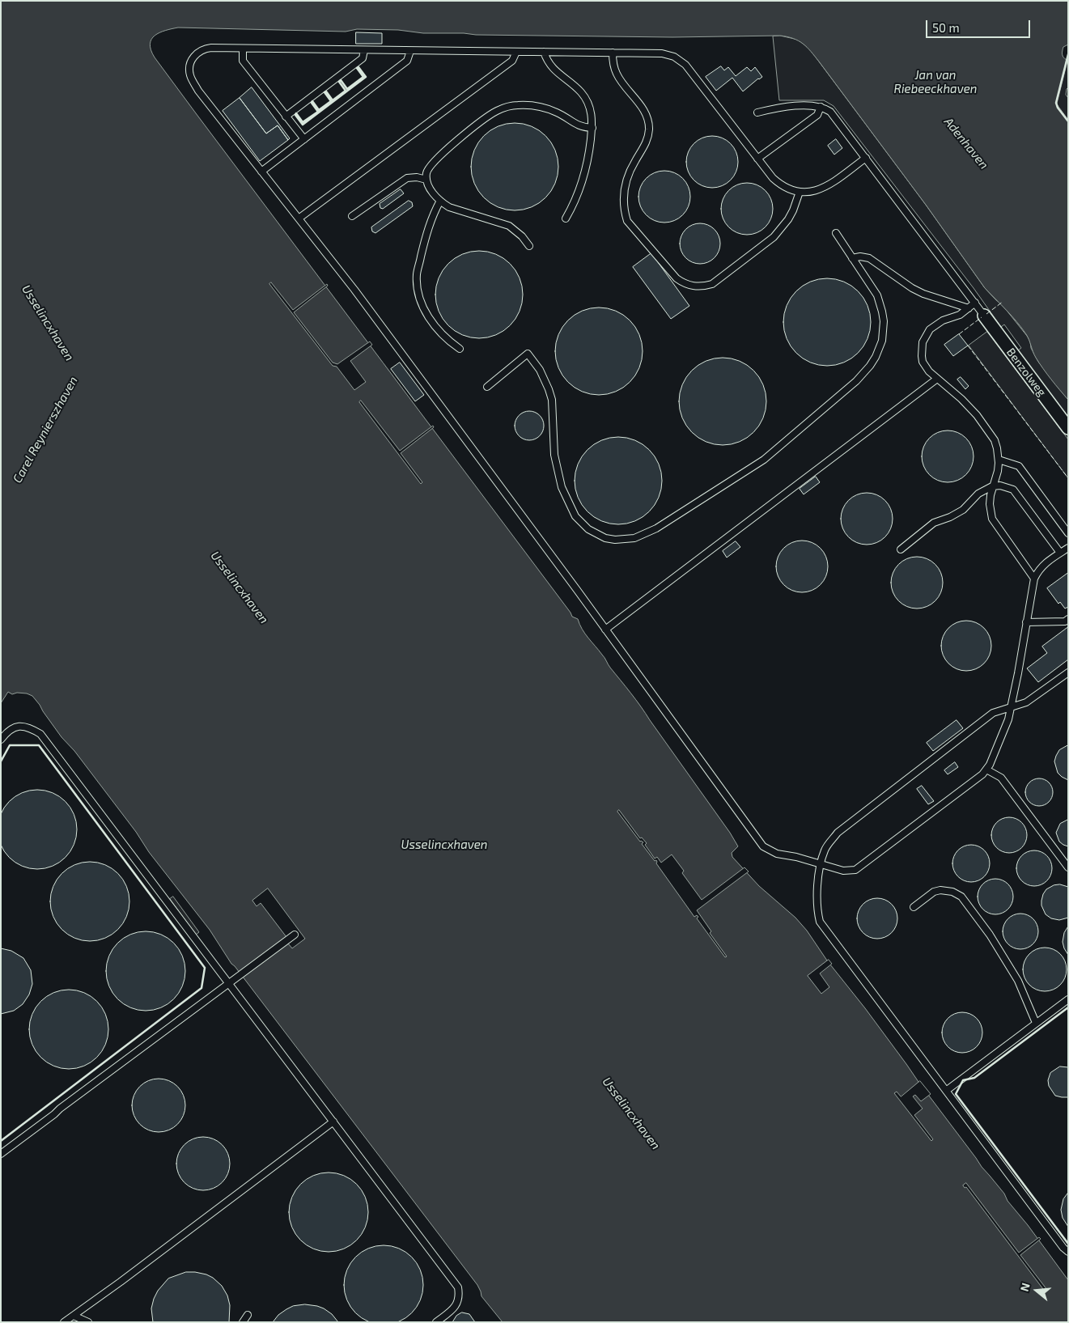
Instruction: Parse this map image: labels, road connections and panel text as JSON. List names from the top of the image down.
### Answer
{
  "streets": {
    "street": ["Benzolweg"]
  },
  "water": [
    "Jan van Riebeeckhaven",
    "Adenhaven",
    "Usselincxhaven",
    "Carel Reynierszhaven"
  ],
  "scale_bar": "50 m",
  "north": "left"
}
